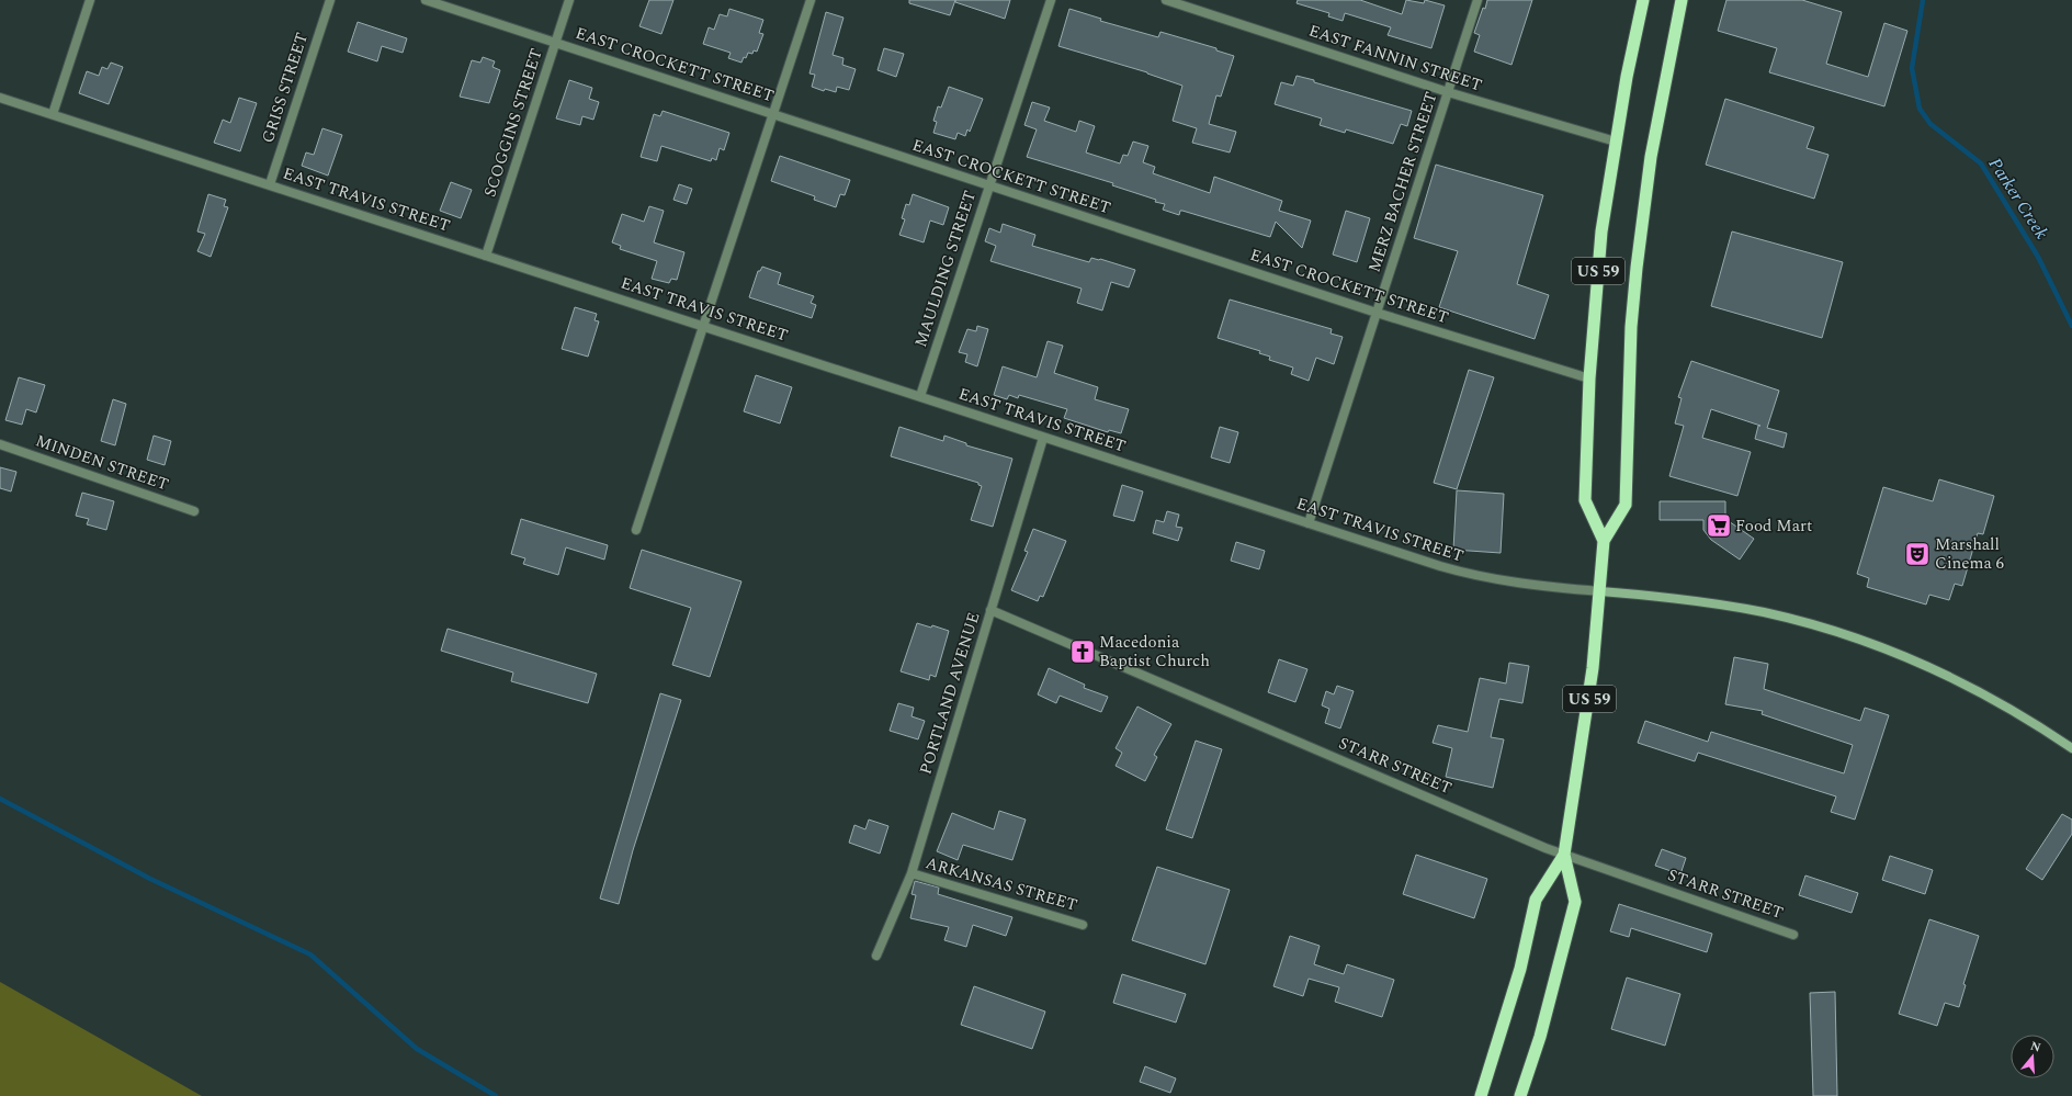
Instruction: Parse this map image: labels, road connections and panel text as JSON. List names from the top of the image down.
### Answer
{
  "streets": {
    "highway": ["US 59"],
    "main road": ["EAST TRAVIS STREET"],
    "street": [
      "EAST FANNIN STREET",
      "EAST CROCKETT STREET",
      "GRISS STREET",
      "SCOGGINS STREET",
      "MERZ BACHER STREET",
      "MAULDING STREET",
      "MINDEN STREET",
      "PORTLAND AVENUE",
      "STARR STREET",
      "ARKANSAS STREET"
    ]
  },
  "crossings": [
    ["EAST FANNIN STREET", "MERZ BACHER STREET"],
    ["EAST FANNIN STREET", "US 59"],
    ["EAST CROCKETT STREET", "SCOGGINS STREET"],
    ["EAST CROCKETT STREET", "MERZ BACHER STREET"],
    ["EAST CROCKETT STREET", "MAULDING STREET"],
    ["EAST CROCKETT STREET", "US 59"],
    ["GRISS STREET", "EAST TRAVIS STREET"],
    ["SCOGGINS STREET", "EAST TRAVIS STREET"],
    ["MERZ BACHER STREET", "EAST TRAVIS STREET"],
    ["EAST TRAVIS STREET", "MAULDING STREET"],
    ["EAST TRAVIS STREET", "US 59"],
    ["EAST TRAVIS STREET", "PORTLAND AVENUE"],
    ["US 59", "STARR STREET"],
    ["PORTLAND AVENUE", "STARR STREET"],
    ["PORTLAND AVENUE", "ARKANSAS STREET"]
  ],
  "water": ["Parker Creek"],
  "places": {
    "supermarket": ["Food Mart"],
    "theatre": ["Marshall Cinema 6"],
    "church": ["Macedonia Baptist Church"]
  },
  "north": "top"
}
